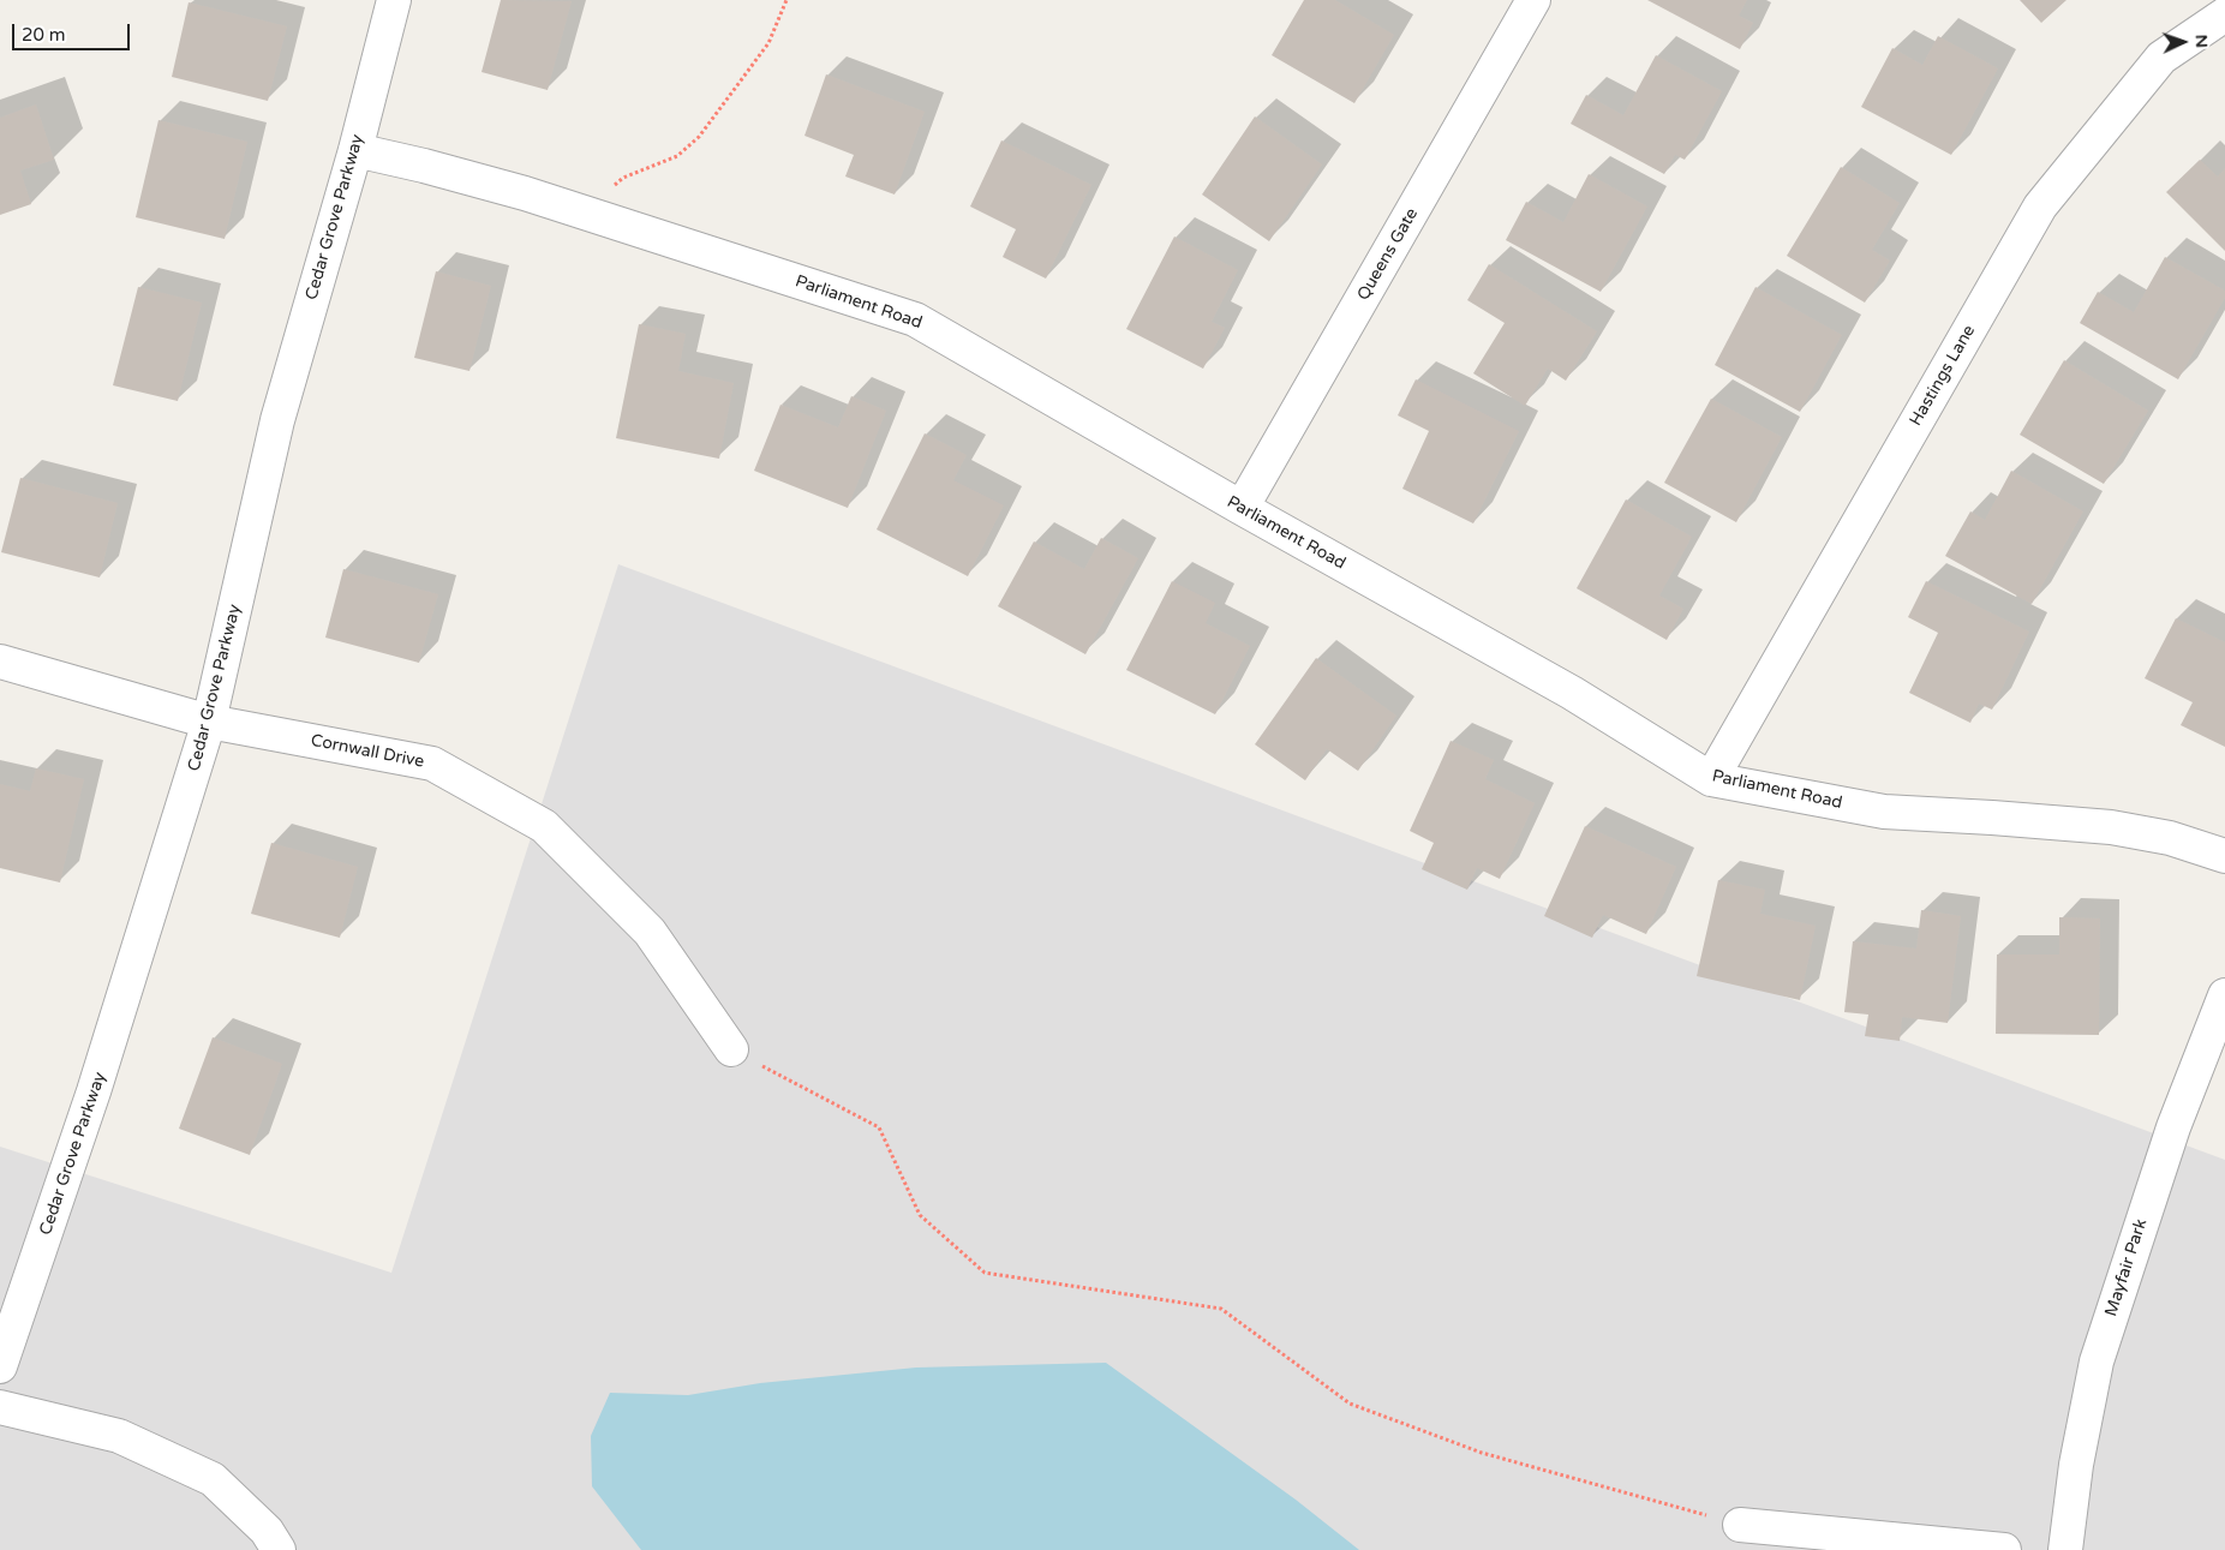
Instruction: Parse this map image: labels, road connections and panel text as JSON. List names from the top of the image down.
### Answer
{
  "streets": {
    "street": [
      "Cedar Grove Parkway",
      "Queens Gate",
      "Parliament Road",
      "Hastings Lane",
      "Cornwall Drive",
      "Mayfair Park"
    ]
  },
  "crossings": [
    ["Cedar Grove Parkway", "Parliament Road"],
    ["Cedar Grove Parkway", "Cornwall Drive"],
    ["Queens Gate", "Parliament Road"],
    ["Parliament Road", "Hastings Lane"]
  ],
  "scale_bar": "20 m",
  "north": "right"
}
